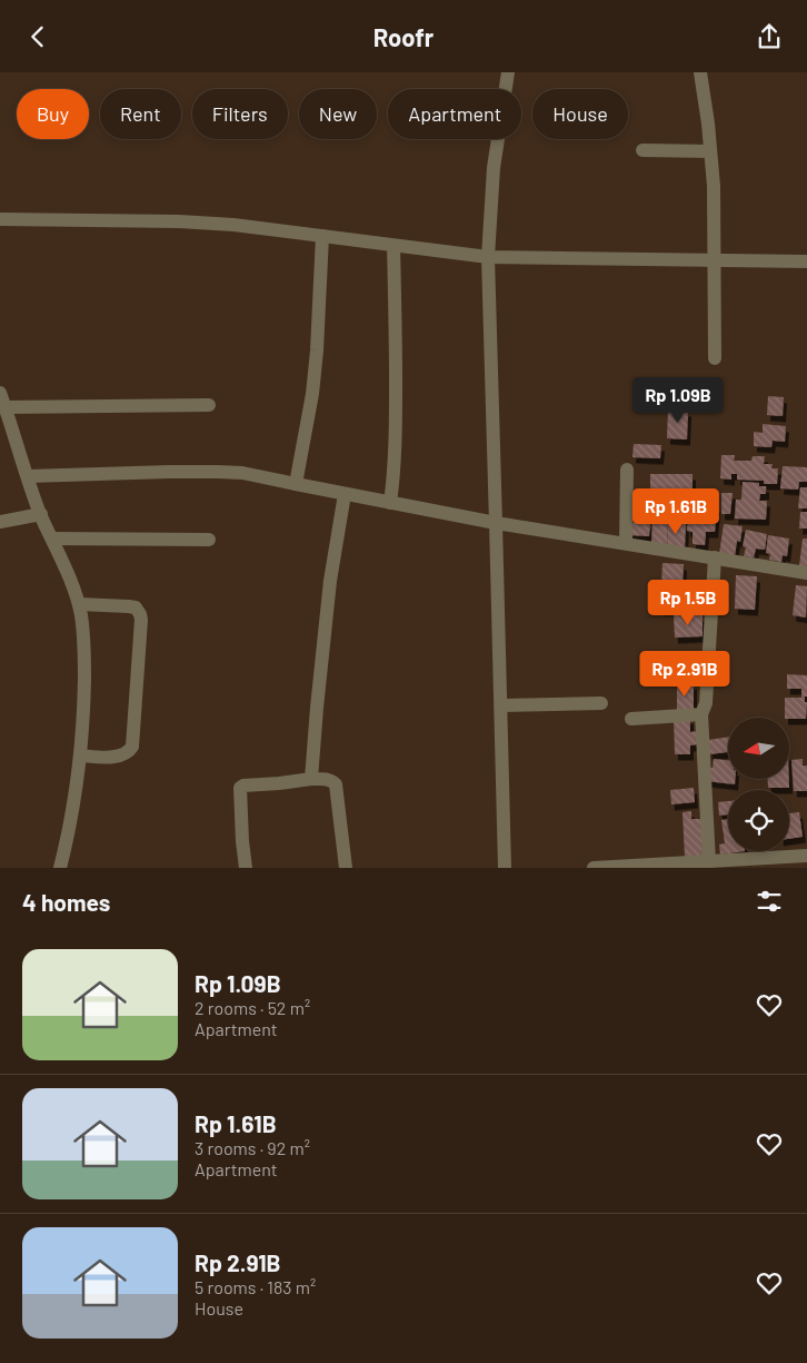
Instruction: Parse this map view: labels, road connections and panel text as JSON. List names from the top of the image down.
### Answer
{
  "north": "left",
  "page": {
    "header": "Roofr",
    "chip": [
      "Buy",
      "Rent",
      "Filters",
      "New",
      "Apartment",
      "House"
    ],
    "price": [
      "Rp 1.09B",
      "Rp 1.61B",
      "Rp 1.5B",
      "Rp 2.91B"
    ],
    "heading": "4 homes",
    "list": [
      {
        "name": "Rp 1.09B",
        "note": "2 rooms · 52 m² · Apartment"
      },
      {
        "name": "Rp 1.61B",
        "note": "3 rooms · 92 m² · Apartment"
      },
      {
        "name": "Rp 2.91B",
        "note": "5 rooms · 183 m² · House"
      }
    ]
  }
}
